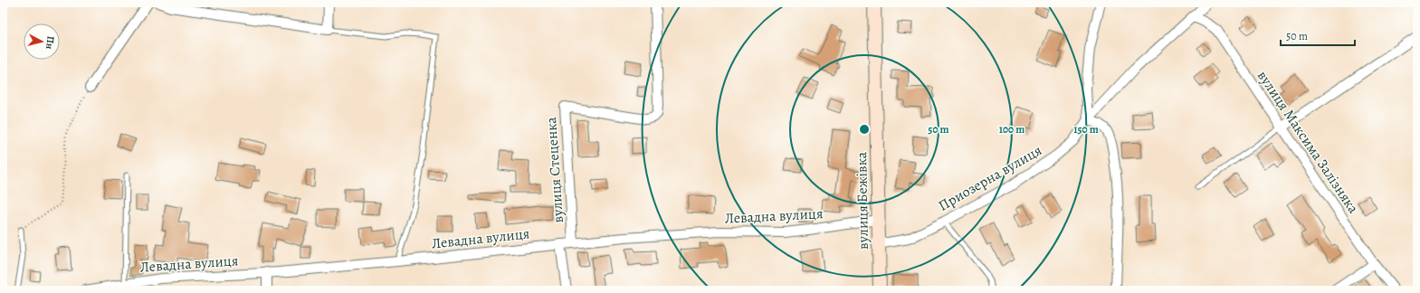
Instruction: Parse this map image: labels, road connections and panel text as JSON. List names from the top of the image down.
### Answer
{
  "streets": {
    "main road": ["вулиця Бежівка"],
    "street": [
      "вулиця Максима Залізняка",
      "вулиця Стеценка",
      "Приозерна вулиця",
      "Левадна вулиця"
    ]
  },
  "crossings": [
    ["вулиця Максима Залізняка", "Приозерна вулиця"],
    ["вулиця Стеценка", "Левадна вулиця"],
    ["Приозерна вулиця", "вулиця Бежівка"],
    ["вулиця Бежівка", "Левадна вулиця"]
  ],
  "scale_bar": "50 m",
  "north": "right",
  "rings": ["50 m", "100 m", "150 m"]
}
